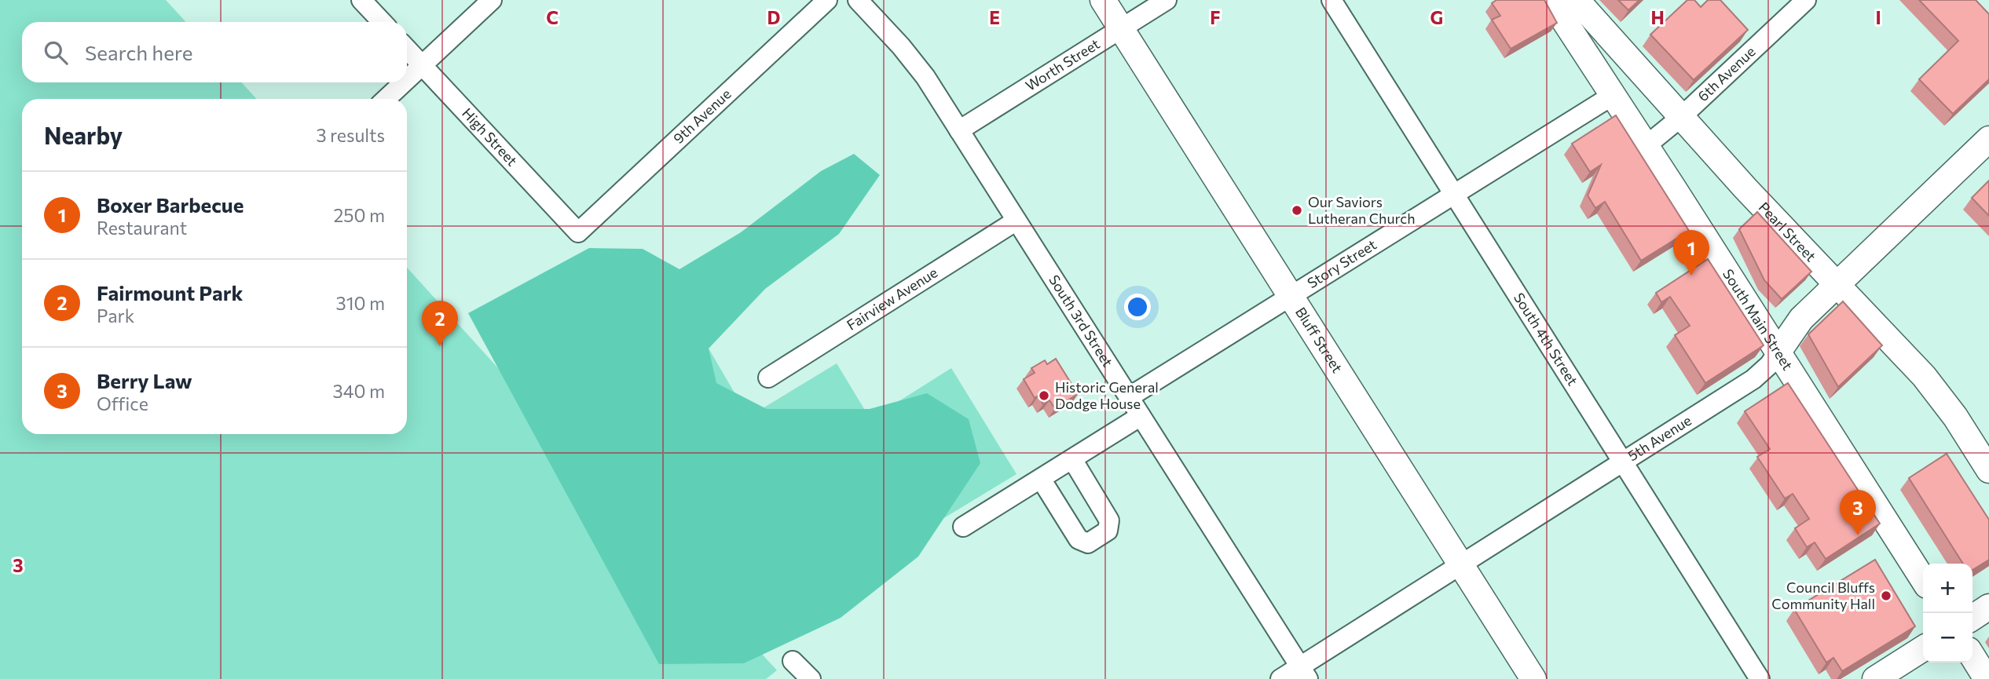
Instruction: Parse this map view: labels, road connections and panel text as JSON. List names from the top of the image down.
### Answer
{
  "streets": {
    "main road": [
      "Pearl Street",
      "South Main Street",
      "Bluff Street",
      "5th Avenue"
    ],
    "street": [
      "Worth Street",
      "6th Avenue",
      "9th Avenue",
      "High Street",
      "Story Street",
      "Fairview Avenue",
      "South 3rd Street",
      "South 4th Street"
    ]
  },
  "crossings": [
    ["Worth Street", "South 3rd Street"],
    ["Worth Street", "Bluff Street"],
    ["6th Avenue", "Pearl Street"],
    ["6th Avenue", "South Main Street"],
    ["9th Avenue", "High Street"],
    ["Pearl Street", "5th Avenue"],
    ["Story Street", "South Main Street"],
    ["Story Street", "South 3rd Street"],
    ["Story Street", "South 4th Street"],
    ["Story Street", "Bluff Street"],
    ["Fairview Avenue", "South 3rd Street"],
    ["South Main Street", "5th Avenue"],
    ["South 3rd Street", "5th Avenue"],
    ["South 4th Street", "5th Avenue"],
    ["Bluff Street", "5th Avenue"]
  ],
  "places": ["Our Saviors Lutheran Church", "Historic General Dodge House", "Council Bluffs Community Hall"],
  "page": {
    "search": "Search here",
    "heading": ["Nearby", "3 results"],
    "list": [
      {
        "mark": "1",
        "name": "Boxer Barbecue",
        "note": "Restaurant",
        "value": "250 m"
      },
      {
        "mark": "2",
        "name": "Fairmount Park",
        "note": "Park",
        "value": "310 m"
      },
      {
        "mark": "3",
        "name": "Berry Law",
        "note": "Office",
        "value": "340 m"
      }
    ],
    "pins": ["1", "2", "3"],
    "map_buttons": ["+", "−"]
  },
  "grid": {
    "columns": [
      "C",
      "D",
      "E",
      "F",
      "G",
      "H",
      "I"
    ],
    "rows": ["3"]
  }
}
